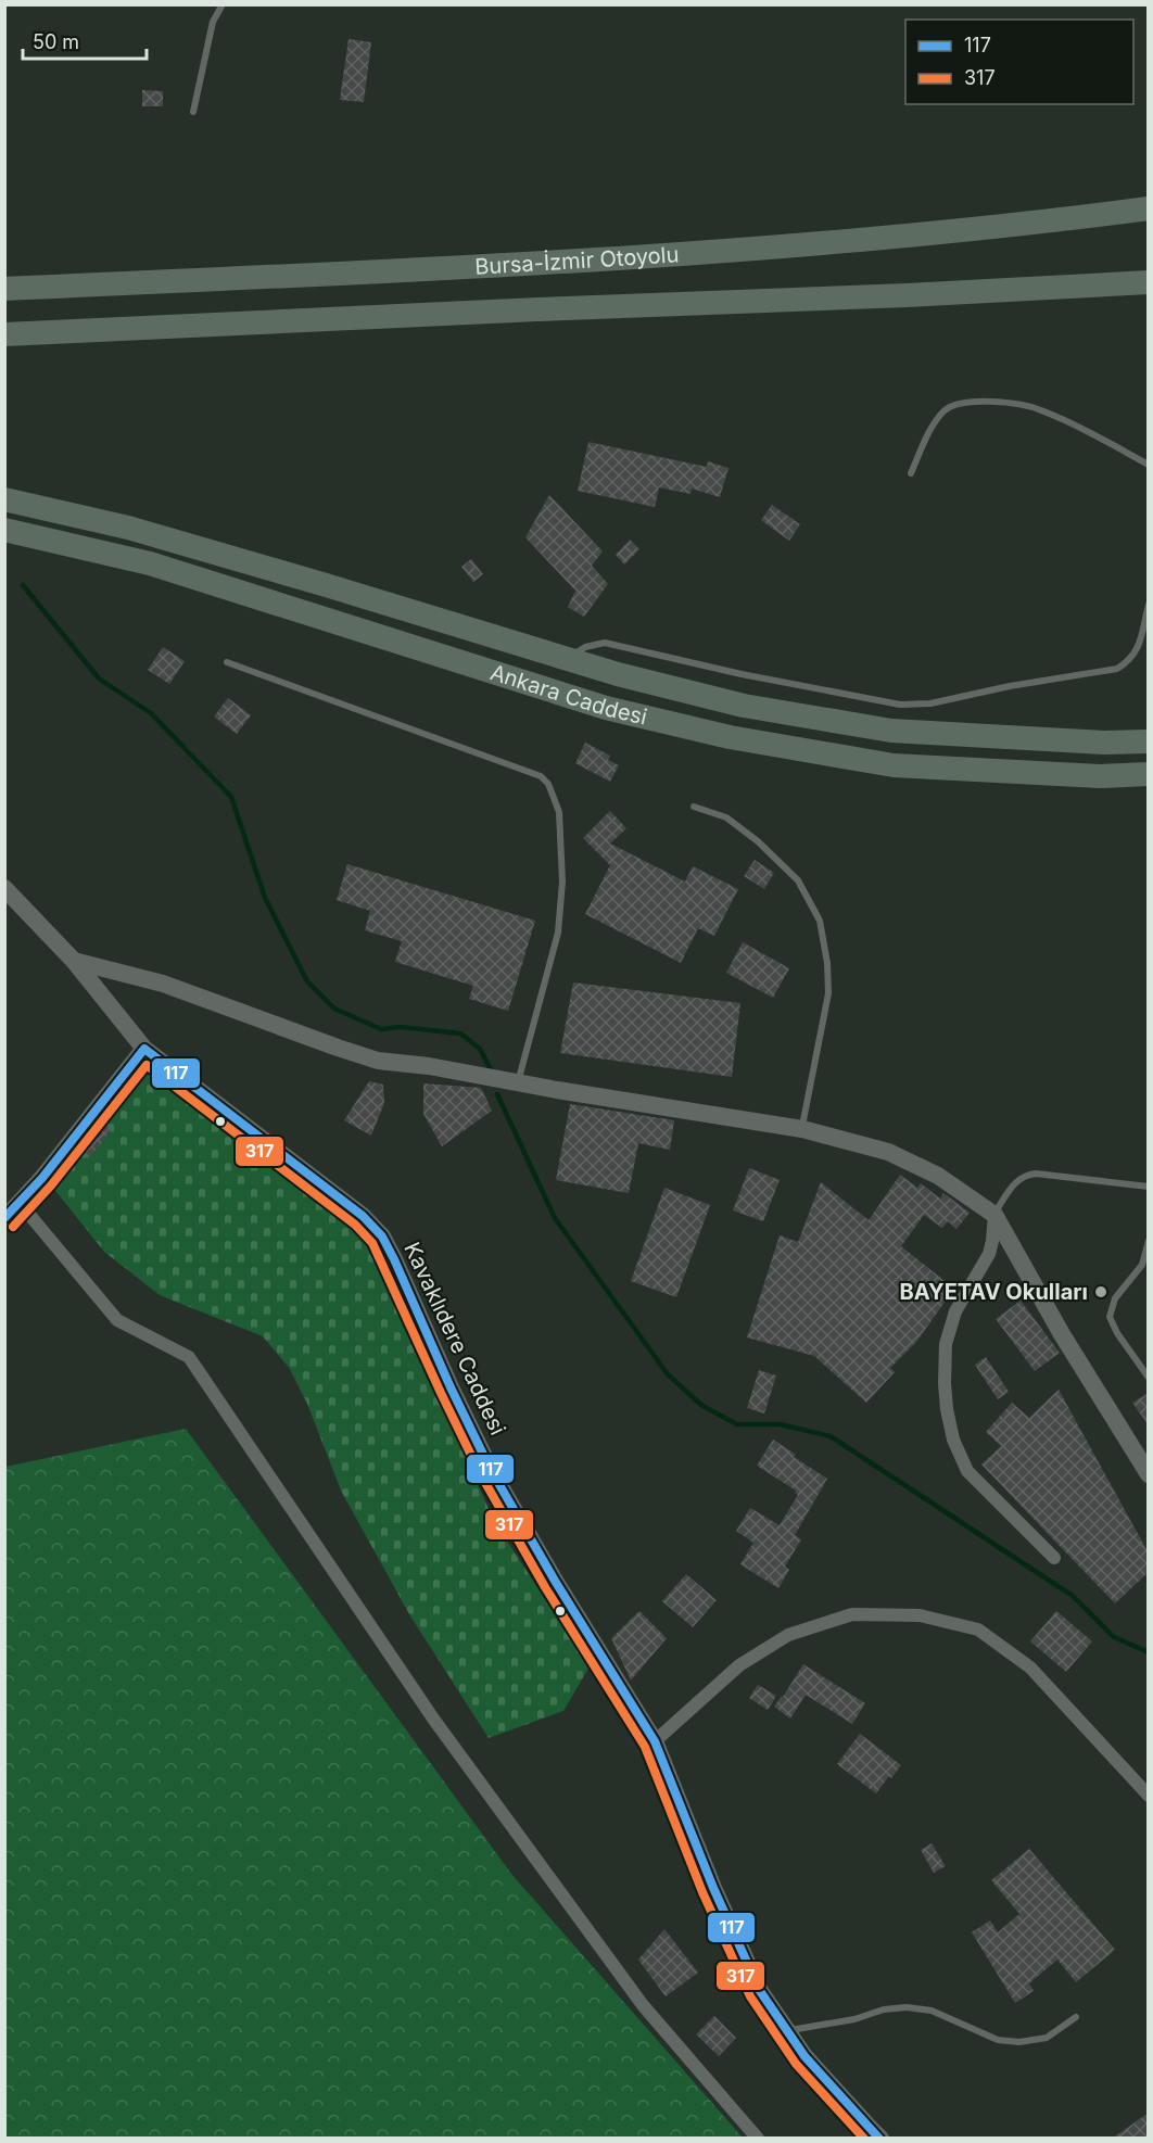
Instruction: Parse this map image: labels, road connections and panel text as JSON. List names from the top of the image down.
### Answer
{
  "streets": {
    "highway": ["Bursa-İzmir Otoyolu", "Ankara Caddesi"],
    "street": ["Kavaklıdere Caddesi"]
  },
  "places": ["BAYETAV Okulları"],
  "lines": ["transit line 117", "transit line 317"],
  "legend": ["117", "317"],
  "scale_bar": "50 m"
}
